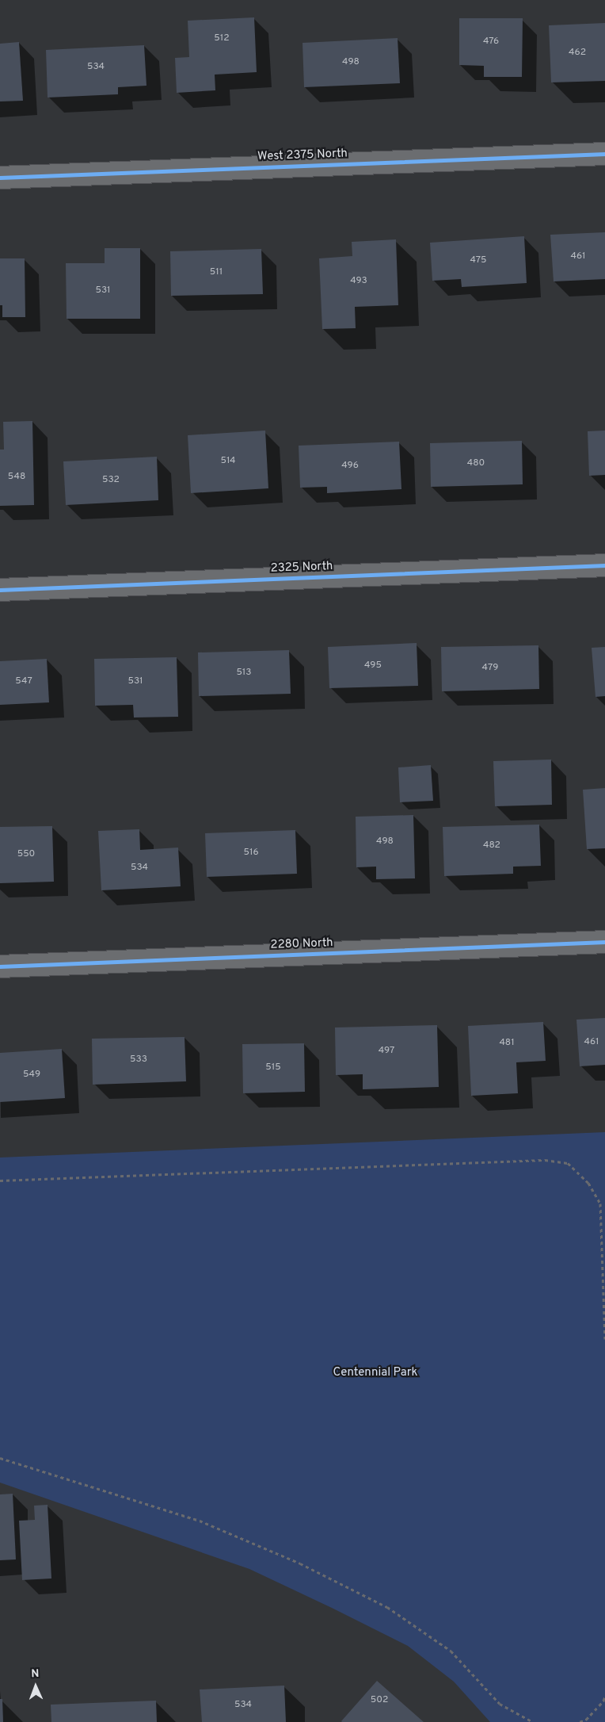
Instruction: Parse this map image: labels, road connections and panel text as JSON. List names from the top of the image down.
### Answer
{
  "streets": {
    "street": ["West 2375 North", "2325 North", "2280 North"]
  },
  "parks": ["Centennial Park"],
  "house_numbers": [
    "512",
    "476",
    "462",
    "498",
    "534",
    "461",
    "475",
    "511",
    "493",
    "531",
    "514",
    "480",
    "496",
    "548",
    "532",
    "495",
    "479",
    "513",
    "547",
    "531",
    "498",
    "482",
    "516",
    "550",
    "534",
    "461",
    "481",
    "497",
    "533",
    "515",
    "549",
    "502",
    "534"
  ],
  "north": "top"
}
